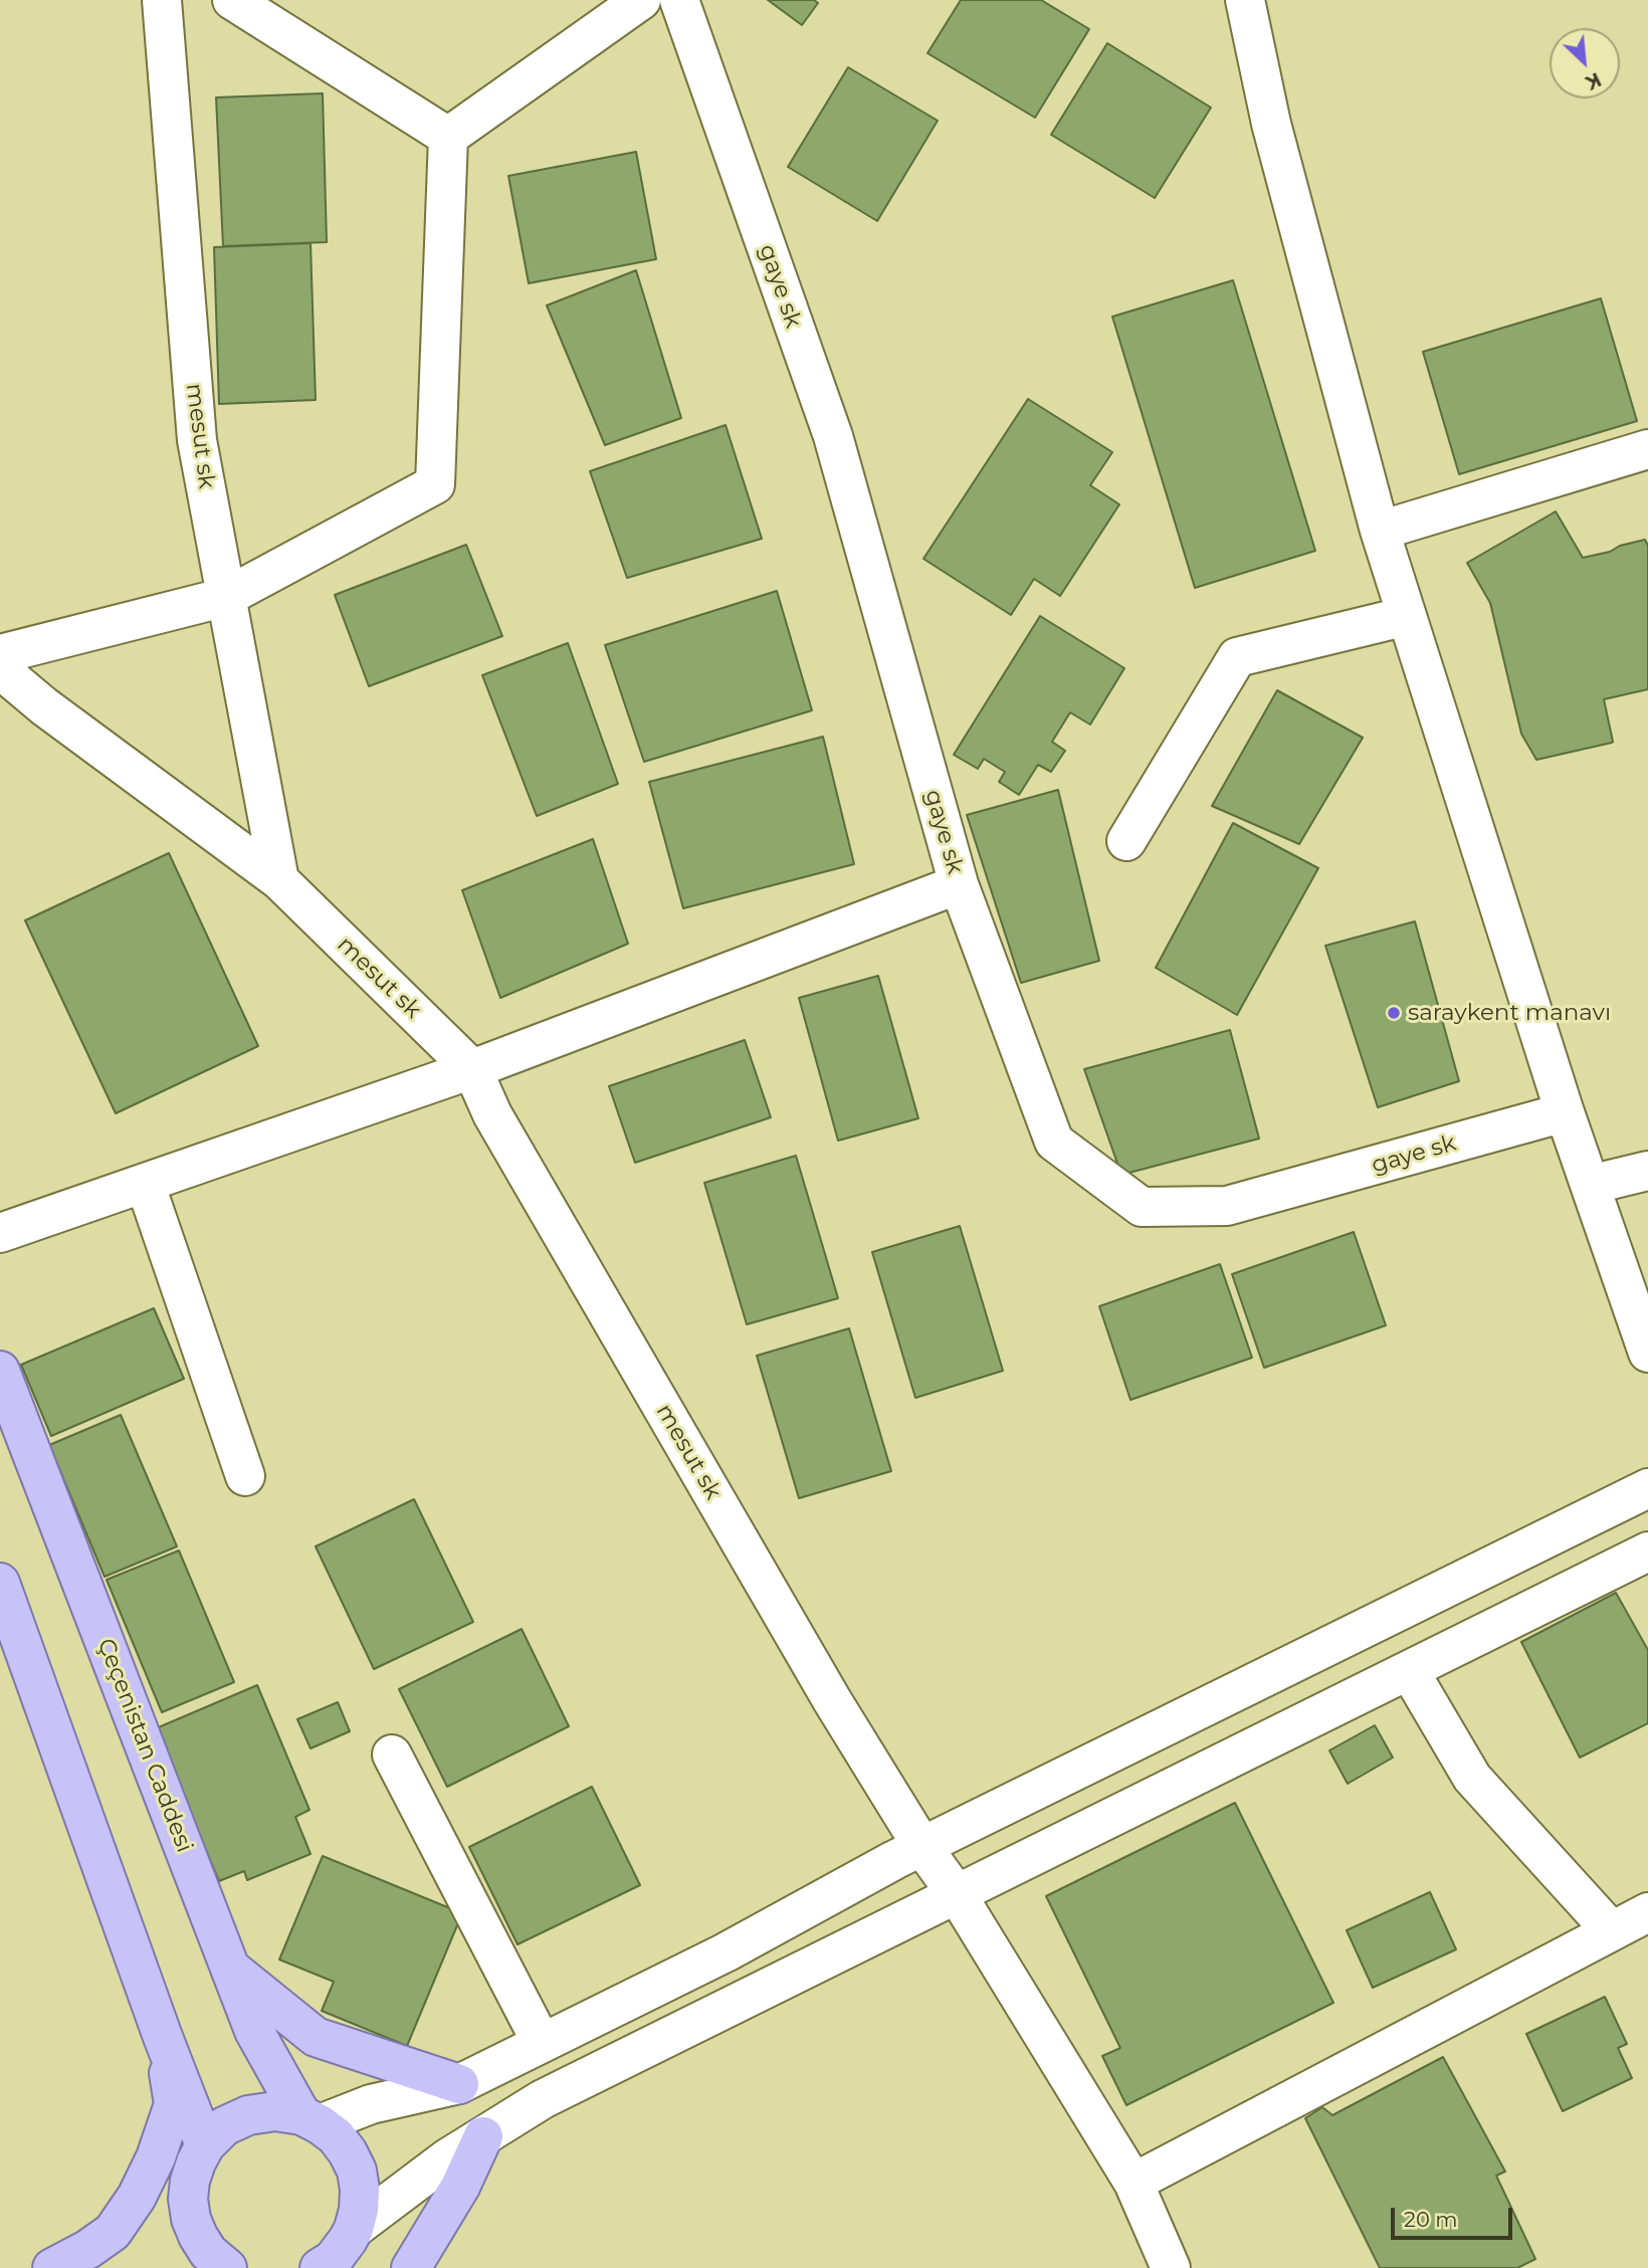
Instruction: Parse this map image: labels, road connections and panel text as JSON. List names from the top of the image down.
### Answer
{
  "streets": {
    "main road": ["Çeçenistan Caddesi"],
    "street": ["gaye sk", "mesut sk"]
  },
  "places": ["saraykent manavı"],
  "scale_bar": "20 m",
  "north": "bottom right"
}
